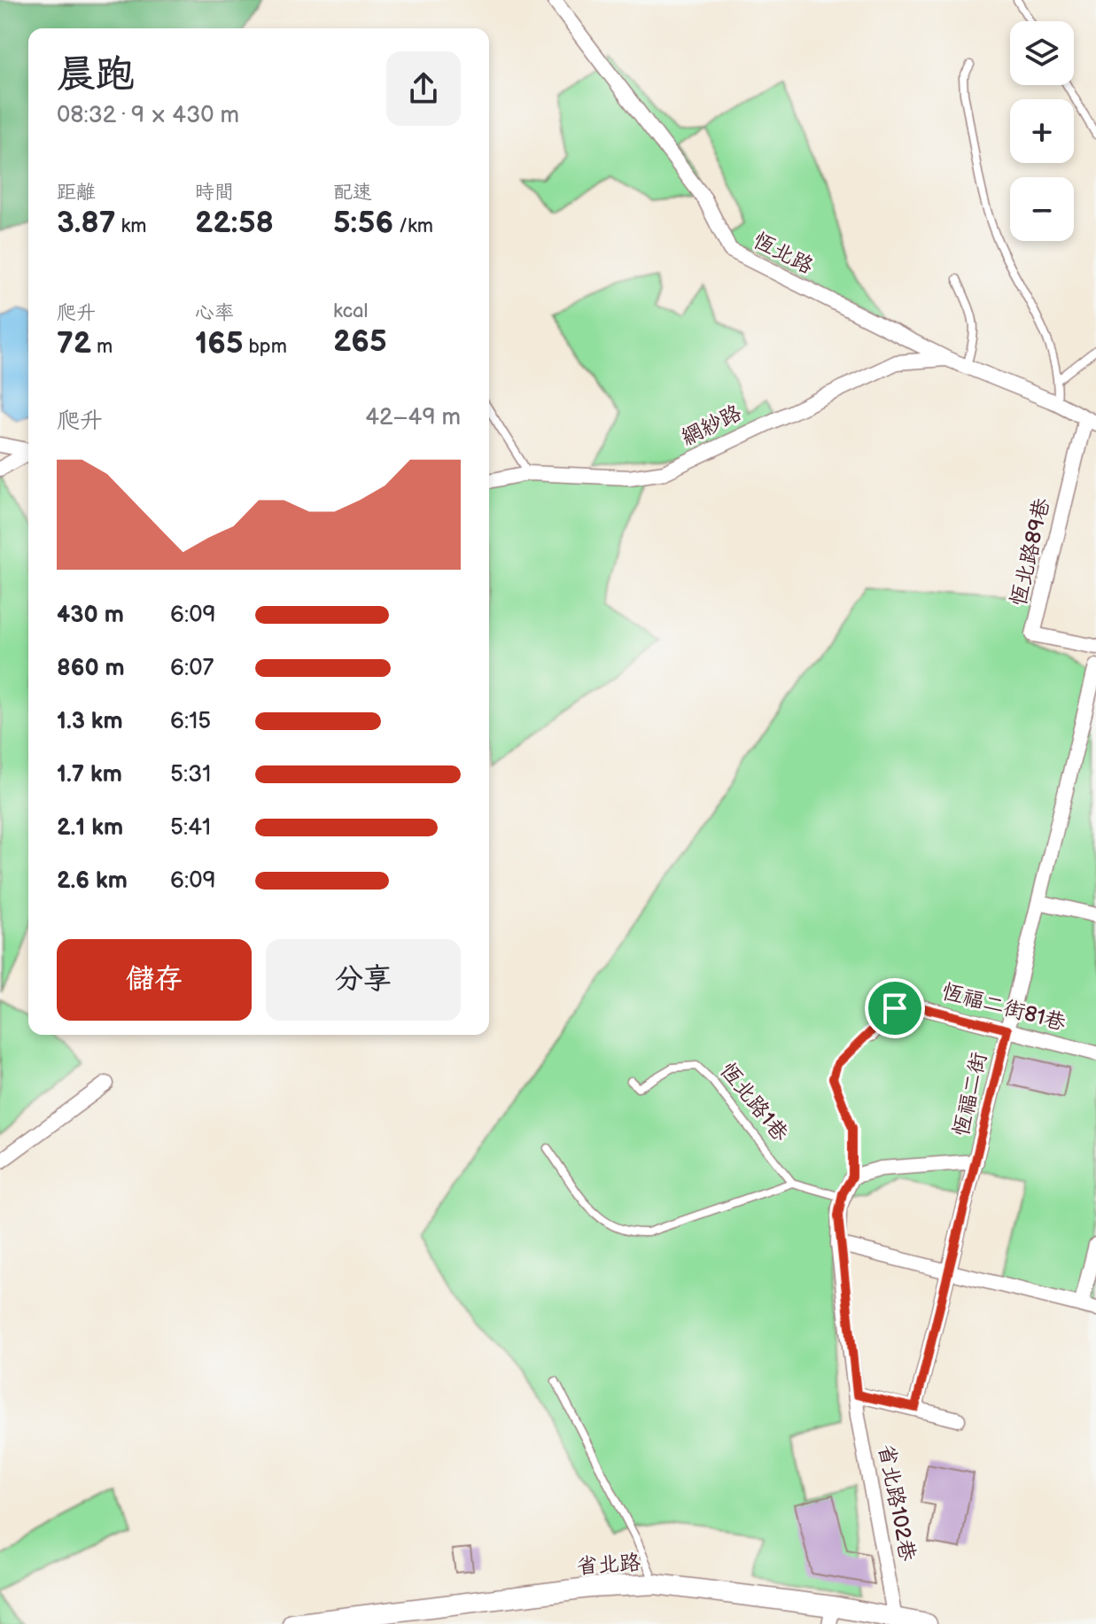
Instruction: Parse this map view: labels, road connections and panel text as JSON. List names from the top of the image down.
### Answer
{
  "streets": {
    "main road": ["省北路"],
    "street": [
      "恆北路",
      "網紗路",
      "恆北路89巷",
      "恆福二街81巷",
      "恆福二街",
      "省北路102巷"
    ],
    "lane": ["恆北路1巷"]
  },
  "crossings": [
    ["恆北路", "網紗路"],
    ["恆北路", "恆北路89巷"],
    ["恆福二街81巷", "恆福二街"],
    ["省北路102巷", "省北路"]
  ],
  "page": {
    "map_buttons": ["+", "−"],
    "heading": ["晨跑", "08:32 · 9 × 430 m"],
    "stats": [
      ["距離", "3.87 km"],
      ["時間", "22:58"],
      ["配速", "5:56 /km"],
      ["爬升", "72 m"],
      ["心率", "165 bpm"],
      ["kcal", "265"]
    ],
    "chart": ["爬升", "42–49 m"],
    "list": [
      {
        "name": "430 m",
        "note": "6:09"
      },
      {
        "name": "860 m",
        "note": "6:07"
      },
      {
        "name": "1.3 km",
        "note": "6:15"
      },
      {
        "name": "1.7 km",
        "note": "5:31"
      },
      {
        "name": "2.1 km",
        "note": "5:41"
      },
      {
        "name": "2.6 km",
        "note": "6:09"
      }
    ],
    "buttons": ["儲存", "分享"]
  }
}
